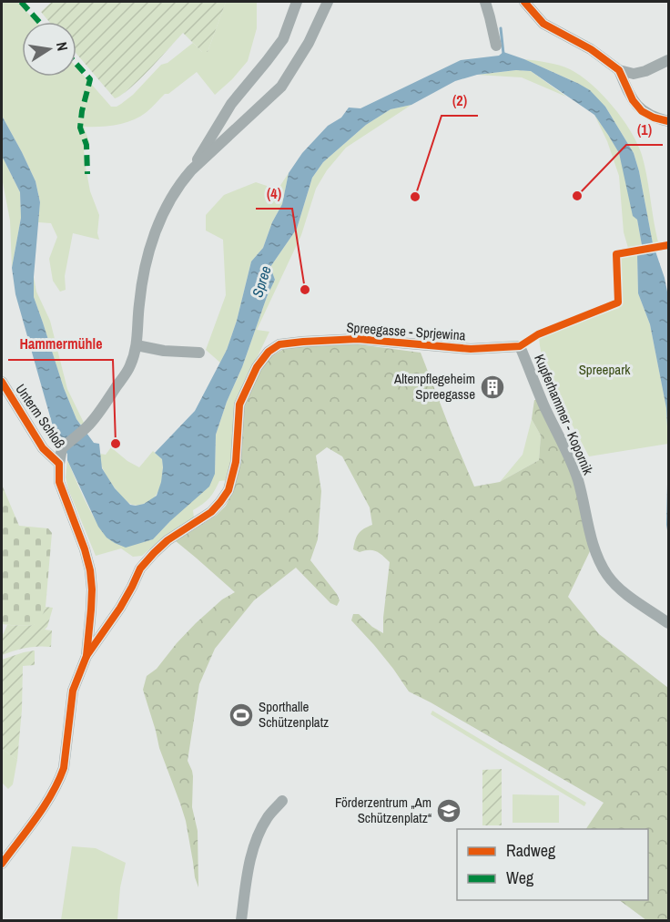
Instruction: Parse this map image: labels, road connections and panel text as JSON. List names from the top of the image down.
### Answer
{
  "streets": {
    "street": ["Spreegasse - Sprjewina", "Kupferhammer - Kopornik", "Unterm Schloß"]
  },
  "crossings": [
    ["Spreegasse - Sprjewina", "Kupferhammer - Kopornik"]
  ],
  "water": ["Spree"],
  "parks": ["Spreepark"],
  "places": {
    "other": [
      "(1)",
      "(2)",
      "(4)",
      "Hammermühle"
    ],
    "building": ["Altenpflegeheim Spreegasse"],
    "sports": ["Sporthalle Schützenplatz"],
    "school or university": ["Förderzentrum „Am Schützenplatz“"]
  },
  "legend": ["Radweg", "Weg"],
  "north": "right"
}
